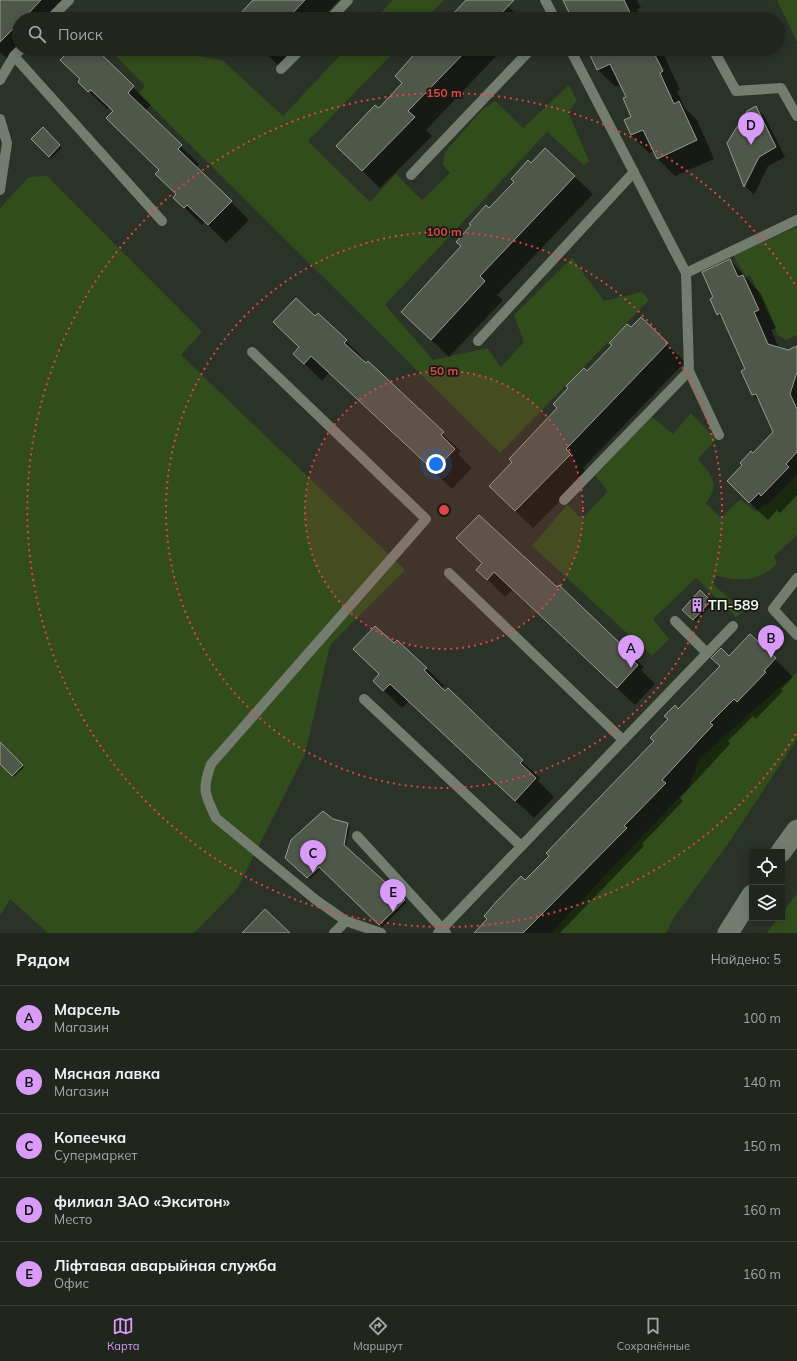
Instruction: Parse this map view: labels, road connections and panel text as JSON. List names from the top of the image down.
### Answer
{
  "places": {
    "building": ["ТП-589"]
  },
  "page": {
    "search": "Поиск",
    "pins": [
      "D",
      "B",
      "A",
      "C",
      "E"
    ],
    "heading": ["Рядом", "Найдено: 5"],
    "list": [
      {
        "mark": "A",
        "name": "Марсель",
        "note": "Магазин",
        "value": "100 m"
      },
      {
        "mark": "B",
        "name": "Мясная лавка",
        "note": "Магазин",
        "value": "140 m"
      },
      {
        "mark": "C",
        "name": "Копеечка",
        "note": "Супермаркет",
        "value": "150 m"
      },
      {
        "mark": "D",
        "name": "филиал ЗАО «Экситон»",
        "note": "Место",
        "value": "160 m"
      },
      {
        "mark": "E",
        "name": "Ліфтавая аварыйная служба",
        "note": "Офис",
        "value": "160 m"
      }
    ],
    "nav": ["Карта", "Маршрут", "Сохранённые"]
  },
  "rings": ["150 m", "100 m", "50 m"]
}
